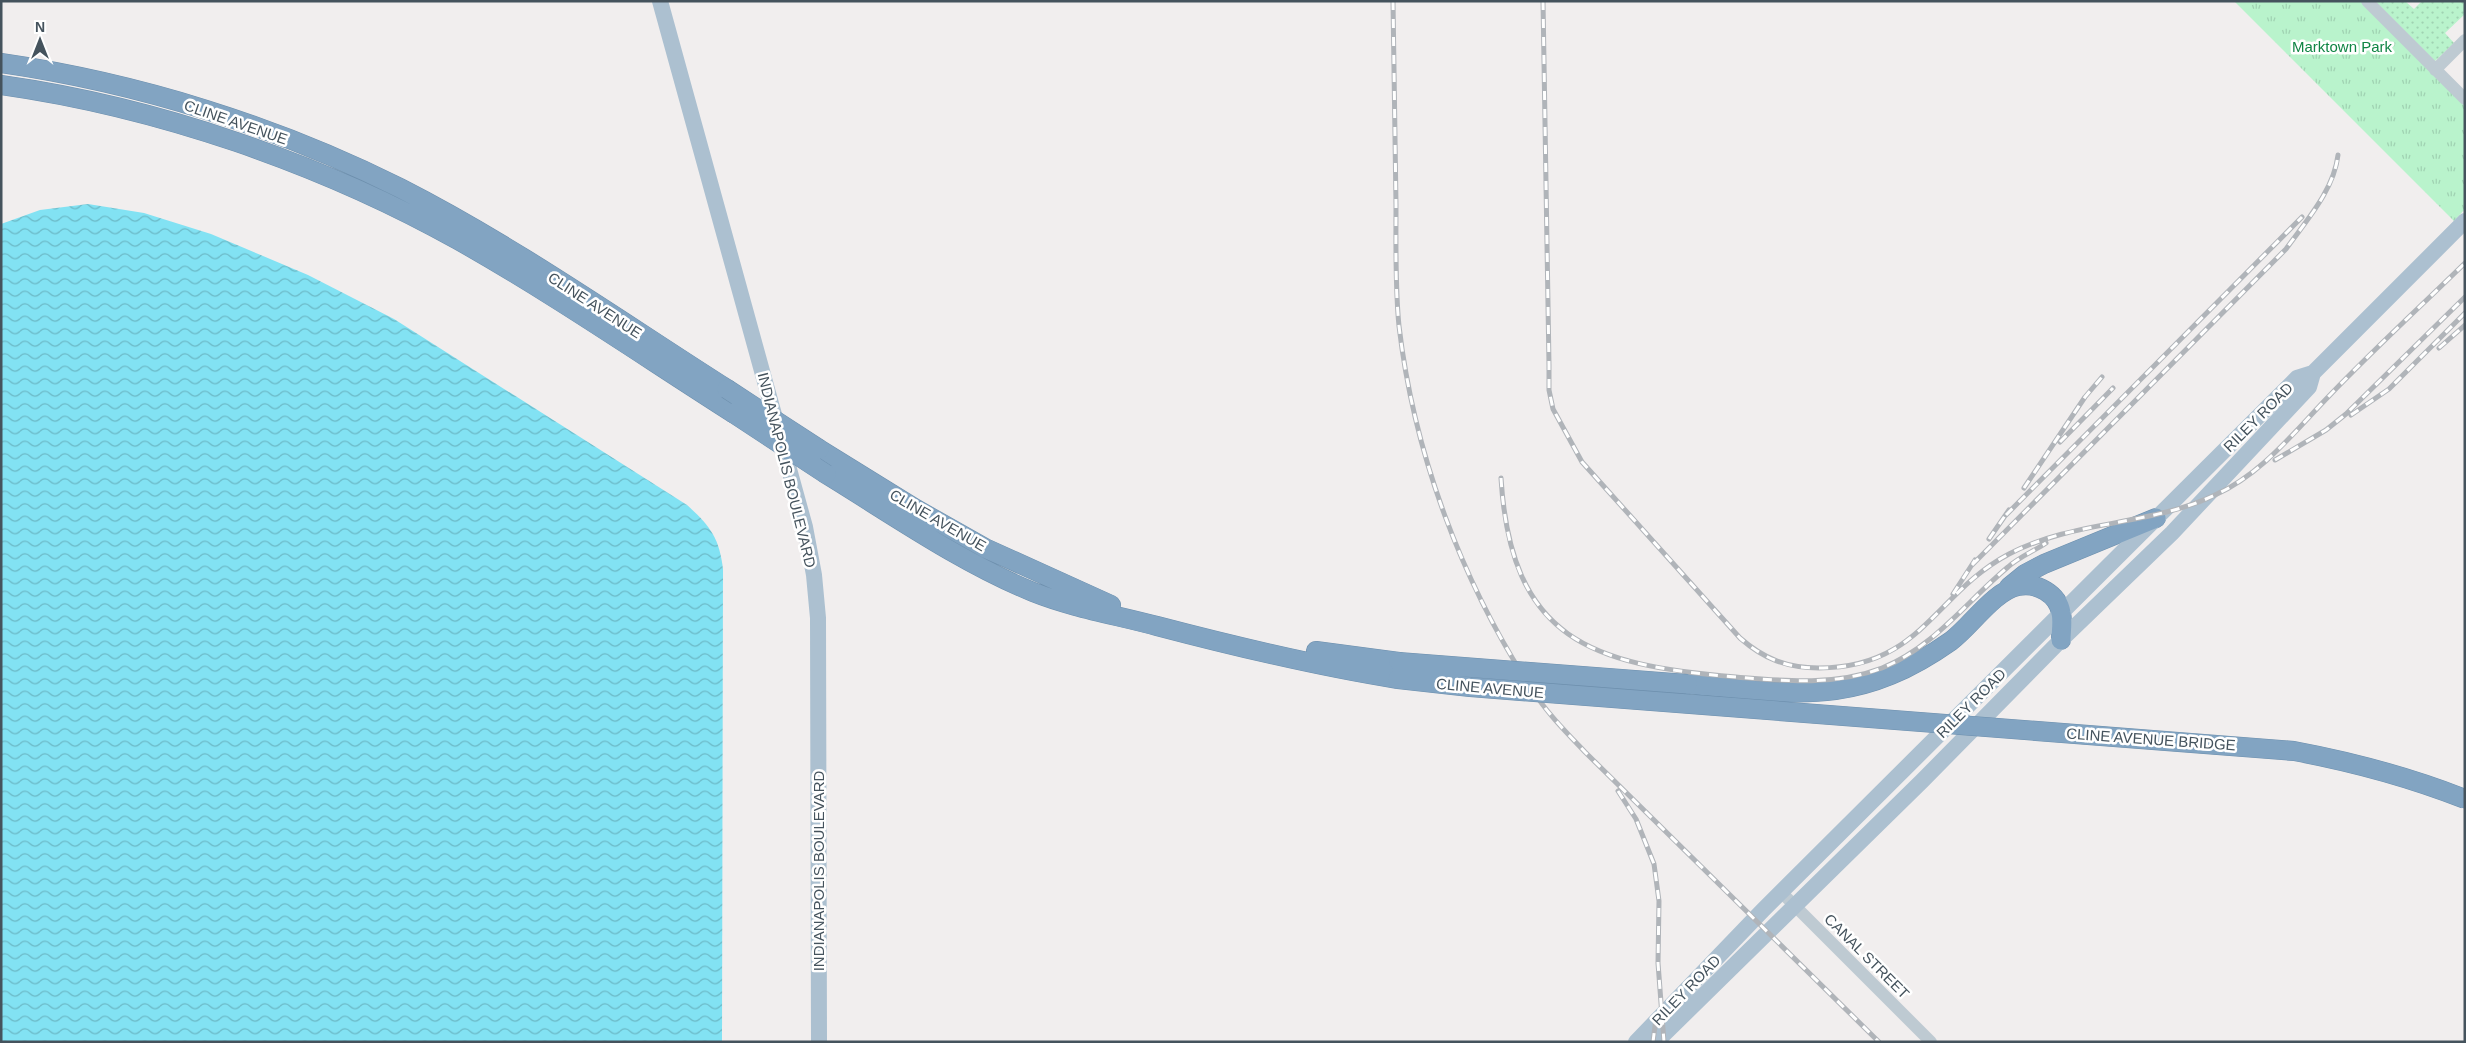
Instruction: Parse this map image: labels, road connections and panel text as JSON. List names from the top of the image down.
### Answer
{
  "streets": {
    "highway": ["CLINE AVENUE", "CLINE AVENUE BRIDGE"],
    "main road": ["RILEY ROAD", "INDIANAPOLIS BOULEVARD"],
    "street": ["CANAL STREET"]
  },
  "crossings": [
    ["CLINE AVENUE", "CLINE AVENUE BRIDGE"],
    ["RILEY ROAD", "CANAL STREET"]
  ],
  "parks": ["Marktown Park"],
  "north": "top"
}
